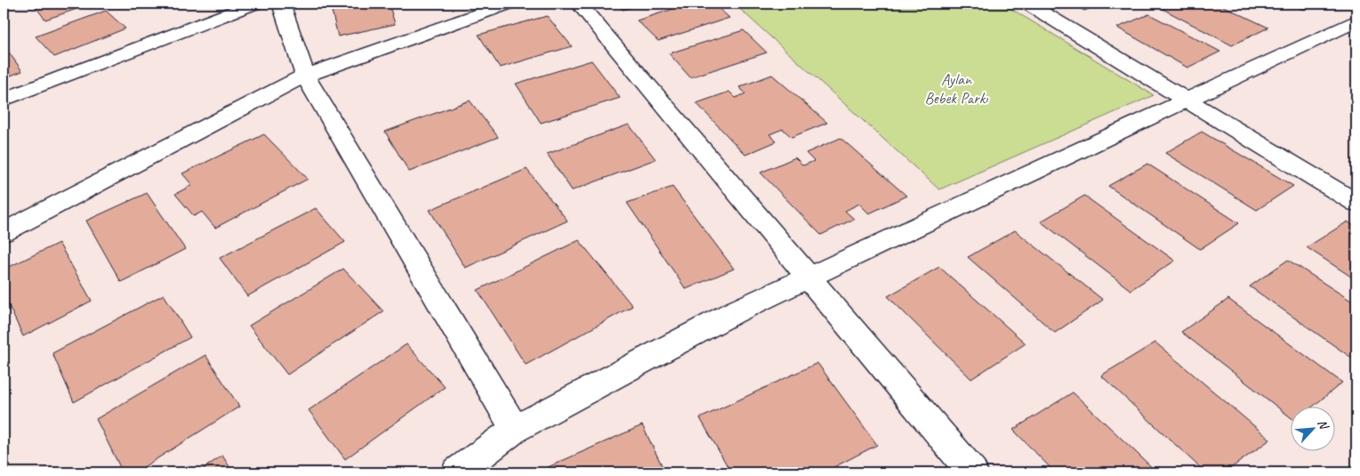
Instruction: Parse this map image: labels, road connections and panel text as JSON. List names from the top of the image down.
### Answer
{
  "parks": ["Aylan Bebek Parkı"],
  "north": "top right"
}
